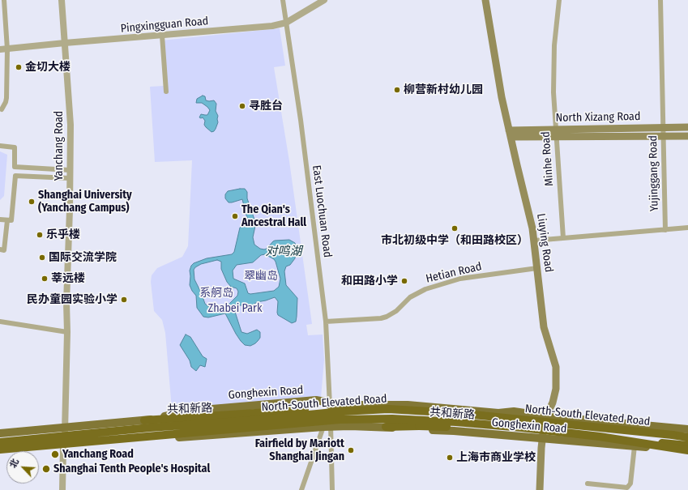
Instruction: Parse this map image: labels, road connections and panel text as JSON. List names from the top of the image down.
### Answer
{
  "streets": {
    "highway": ["North-South Elevated Road"],
    "main road": [
      "North Xizang Road",
      "Liuying Road",
      "Gonghexin Road",
      "共和新路"
    ],
    "street": [
      "Pingxingguan Road",
      "Yanchang Road",
      "Minhe Road",
      "Yujinggang Road",
      "East Luochuan Road",
      "Hetian Road"
    ]
  },
  "crossings": [
    ["Pingxingguan Road", "Yanchang Road"],
    ["Pingxingguan Road", "East Luochuan Road"],
    ["North Xizang Road", "Minhe Road"],
    ["North Xizang Road", "Yujinggang Road"],
    ["North Xizang Road", "Liuying Road"],
    ["Yanchang Road", "Gonghexin Road"],
    ["East Luochuan Road", "Hetian Road"],
    ["East Luochuan Road", "Gonghexin Road"],
    ["East Luochuan Road", "共和新路"],
    ["Liuying Road", "Hetian Road"],
    ["Liuying Road", "Gonghexin Road"],
    ["Liuying Road", "共和新路"],
    ["Gonghexin Road", "共和新路"]
  ],
  "water": ["对鸣湖"],
  "parks": ["翠幽岛", "系舸岛", "Zhabei Park"],
  "places": [
    "金切大楼",
    "柳营新村幼儿园",
    "寻胜台",
    "Shanghai University (Yanchang Campus)",
    "The Qian's Ancestral Hall",
    "市北初级中学（和田路校区）",
    "乐乎楼",
    "国际交流学院",
    "莘远楼",
    "和田路小学",
    "民办童园实验小学",
    "Fairfield by Mariott Shanghai Jingan",
    "Yanchang Road",
    "上海市商业学校",
    "Shanghai Tenth People's Hospital"
  ],
  "north": "top left"
}
